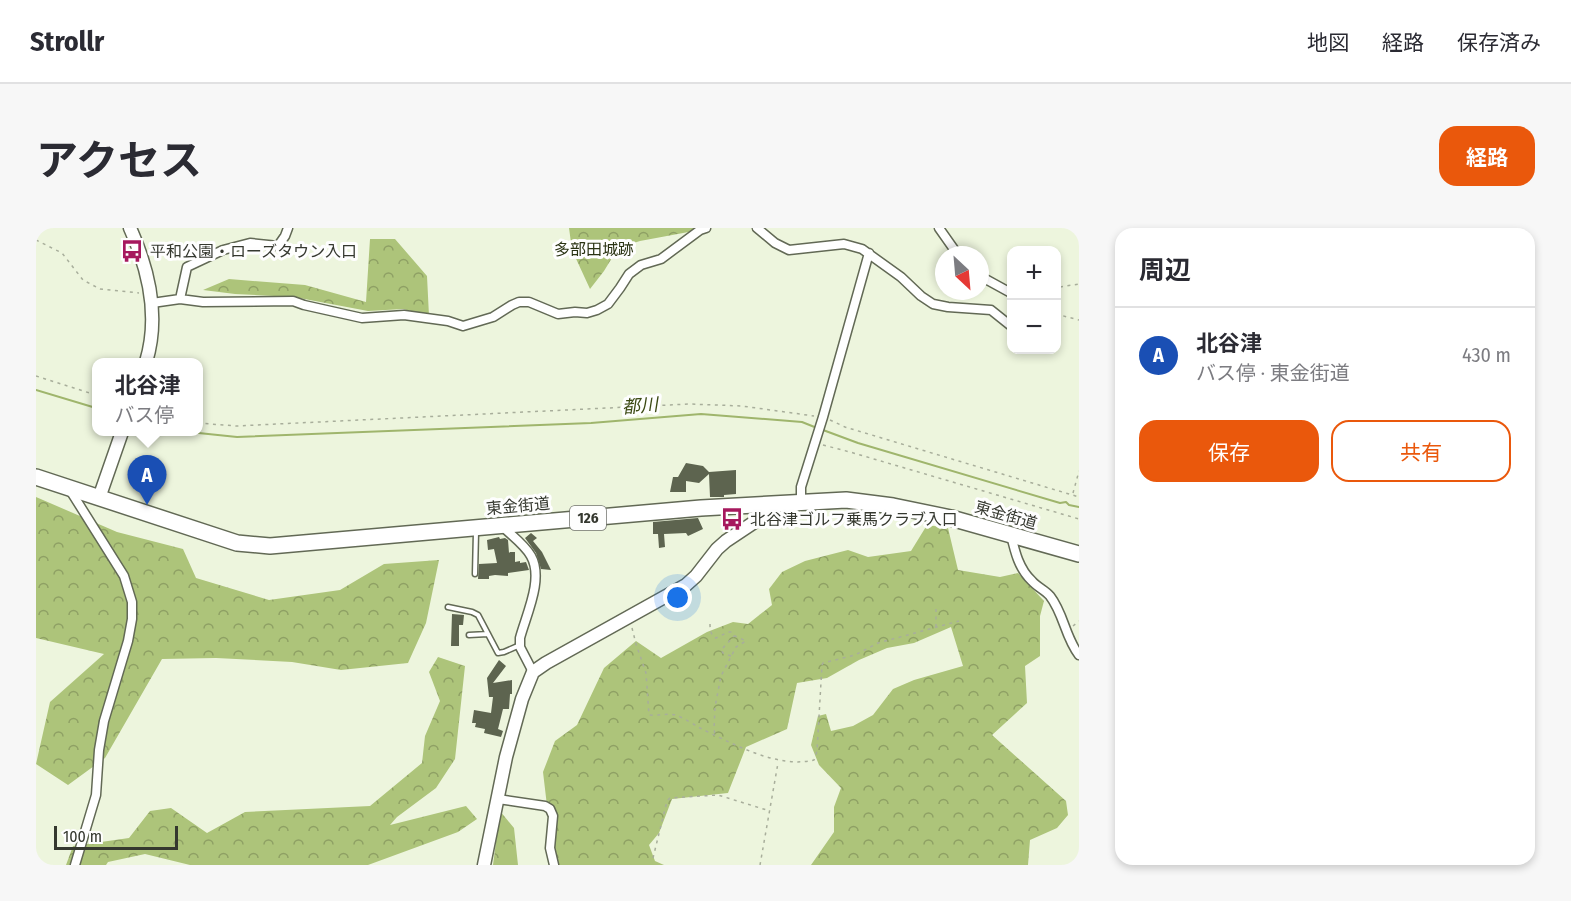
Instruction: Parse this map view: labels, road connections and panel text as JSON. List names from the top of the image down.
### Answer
{
  "streets": {
    "highway": ["東金街道", "126"]
  },
  "water": ["都川"],
  "parks": ["多部田城跡"],
  "places": {
    "bus stop": ["平和公園・ローズタウン入口", "北谷津ゴルフ乗馬クラブ入口"]
  },
  "scale_bar": "100 m",
  "north": "bottom right",
  "page": {
    "header": "Strollr",
    "nav": ["地図", "経路", "保存済み"],
    "title": "アクセス",
    "buttons": [
      "経路",
      ["保存", "共有"]
    ],
    "heading": "周辺",
    "map_buttons": ["+", "−"],
    "list": [
      {
        "mark": "A",
        "name": "北谷津",
        "note": "バス停 · 東金街道",
        "value": "430 m"
      }
    ],
    "popup": ["北谷津", "バス停"],
    "pins": "A",
    "scale": "100 m"
  }
}
